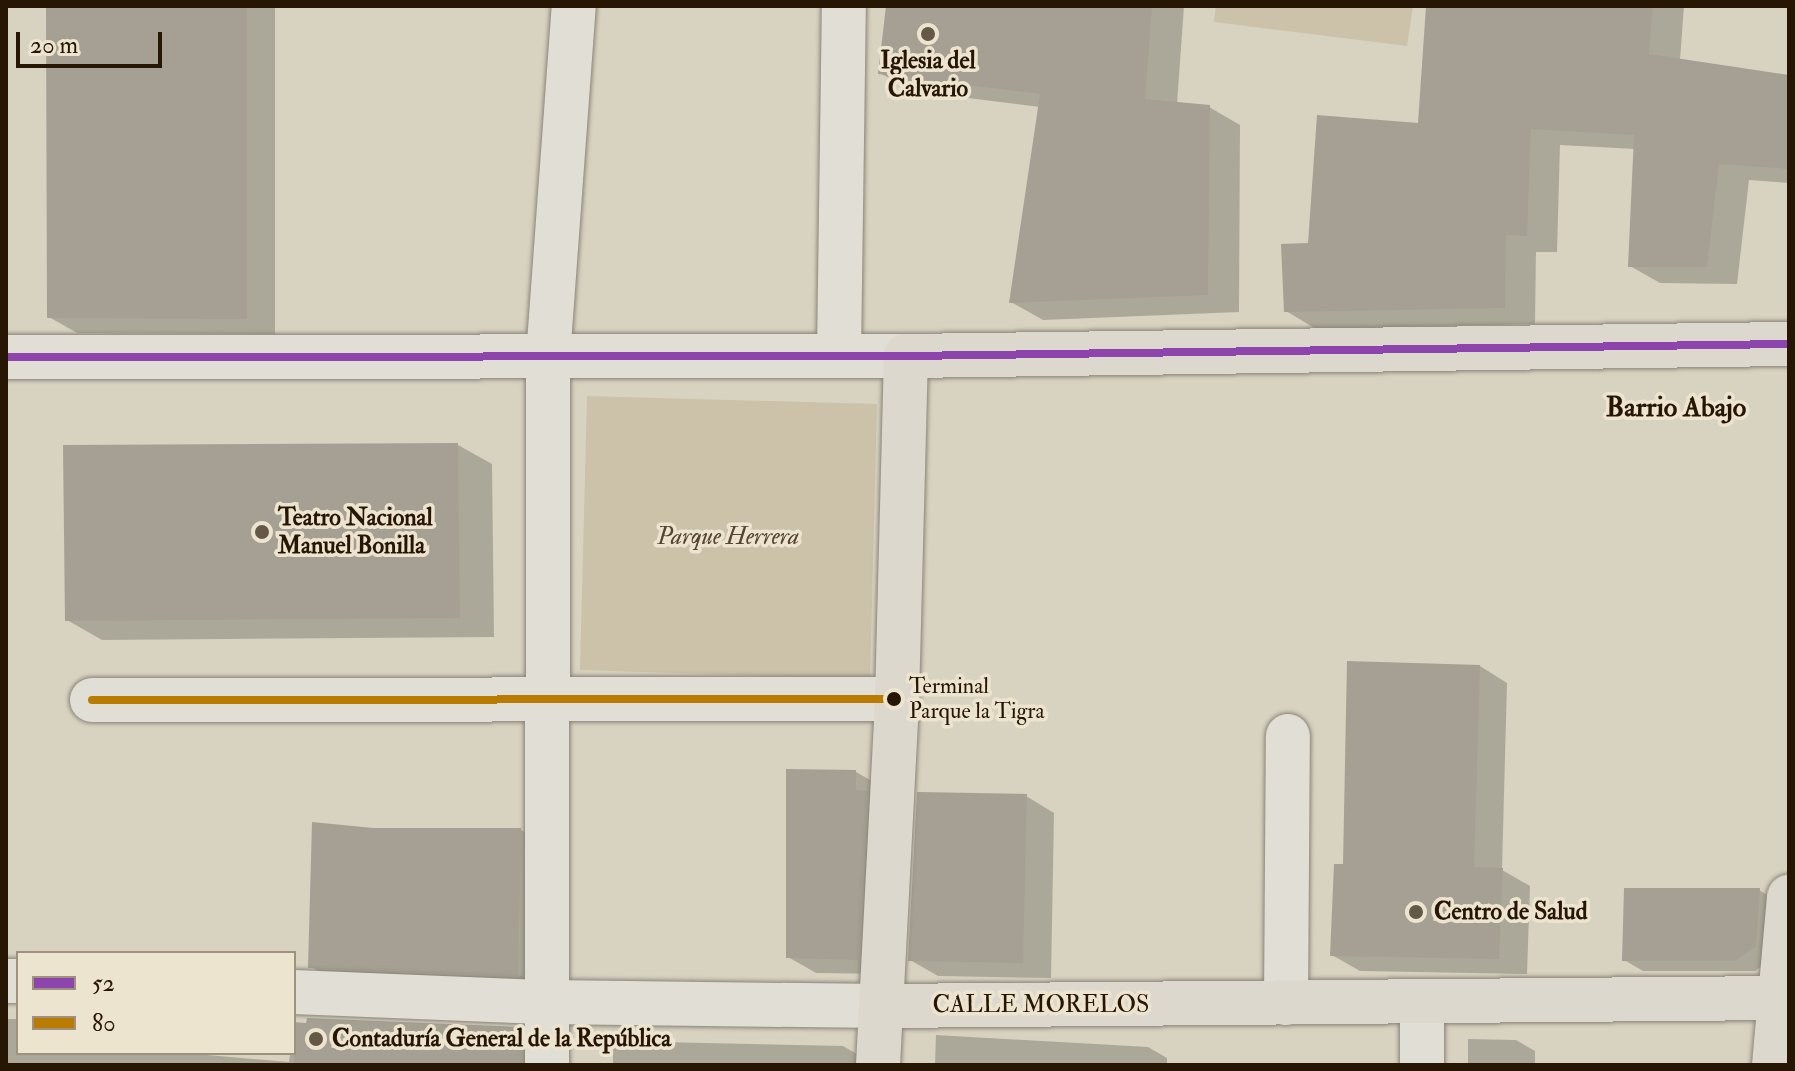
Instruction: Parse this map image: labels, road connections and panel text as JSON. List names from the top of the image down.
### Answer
{
  "streets": {
    "main road": ["CALLE MORELOS"]
  },
  "districts": ["Barrio Abajo"],
  "parks": ["Parque Herrera"],
  "places": [
    "Iglesia del Calvario",
    "Teatro Nacional Manuel Bonilla",
    "Terminal Parque la Tigra",
    "Centro de Salud",
    "Contaduría General de la República"
  ],
  "lines": ["transit line 52", "transit line 80"],
  "legend": ["52", "80"],
  "scale_bar": "20 m"
}
